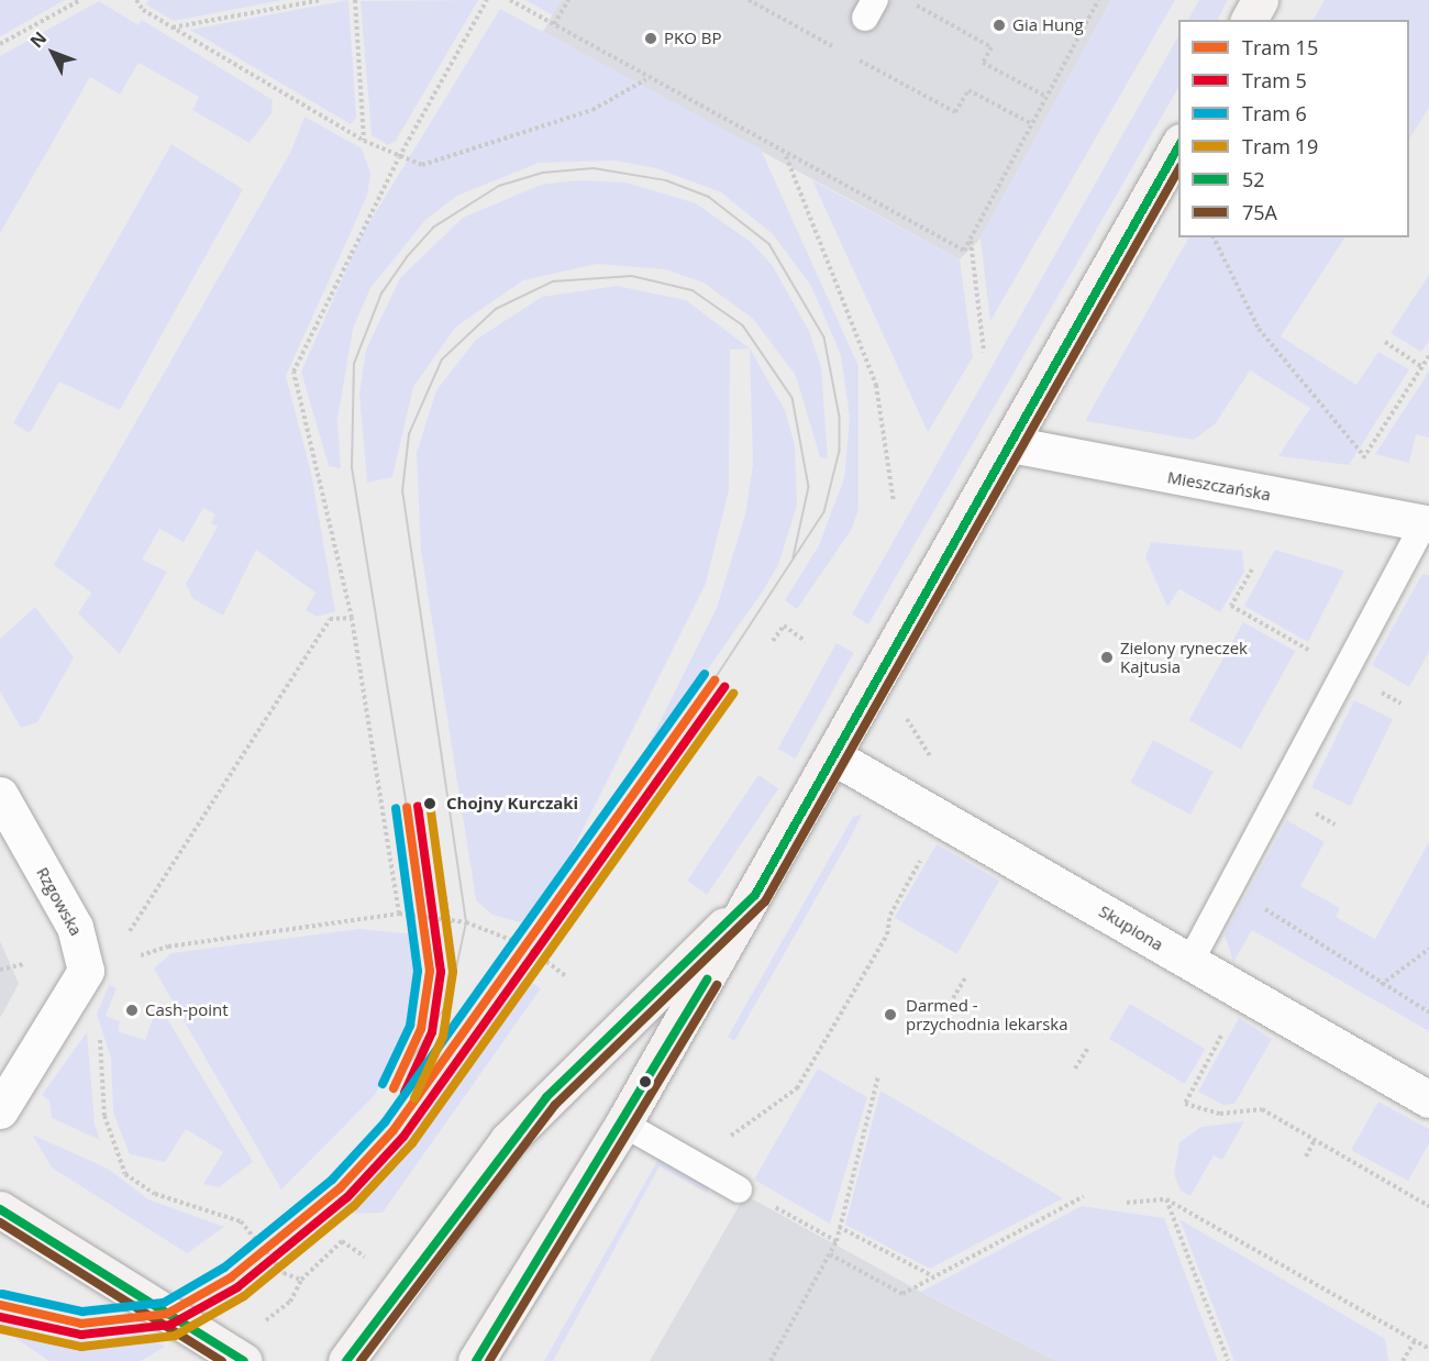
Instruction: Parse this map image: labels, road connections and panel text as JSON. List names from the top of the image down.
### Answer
{
  "streets": {
    "street": ["Mieszczańska", "Rzgowska", "Skupiona"]
  },
  "places": [
    "Gia Hung",
    "PKO BP",
    "Zielony ryneczek Kajtusia",
    "Chojny Kurczaki",
    "Cash-point",
    "Darmed - przychodnia lekarska"
  ],
  "lines": [
    "transit line 52",
    "transit line 75A",
    "tram line 6",
    "tram line 15",
    "tram line 5",
    "tram line 19"
  ],
  "legend": [
    "Tram 15",
    "Tram 5",
    "Tram 6",
    "Tram 19",
    "52",
    "75A"
  ],
  "north": "top left"
}
